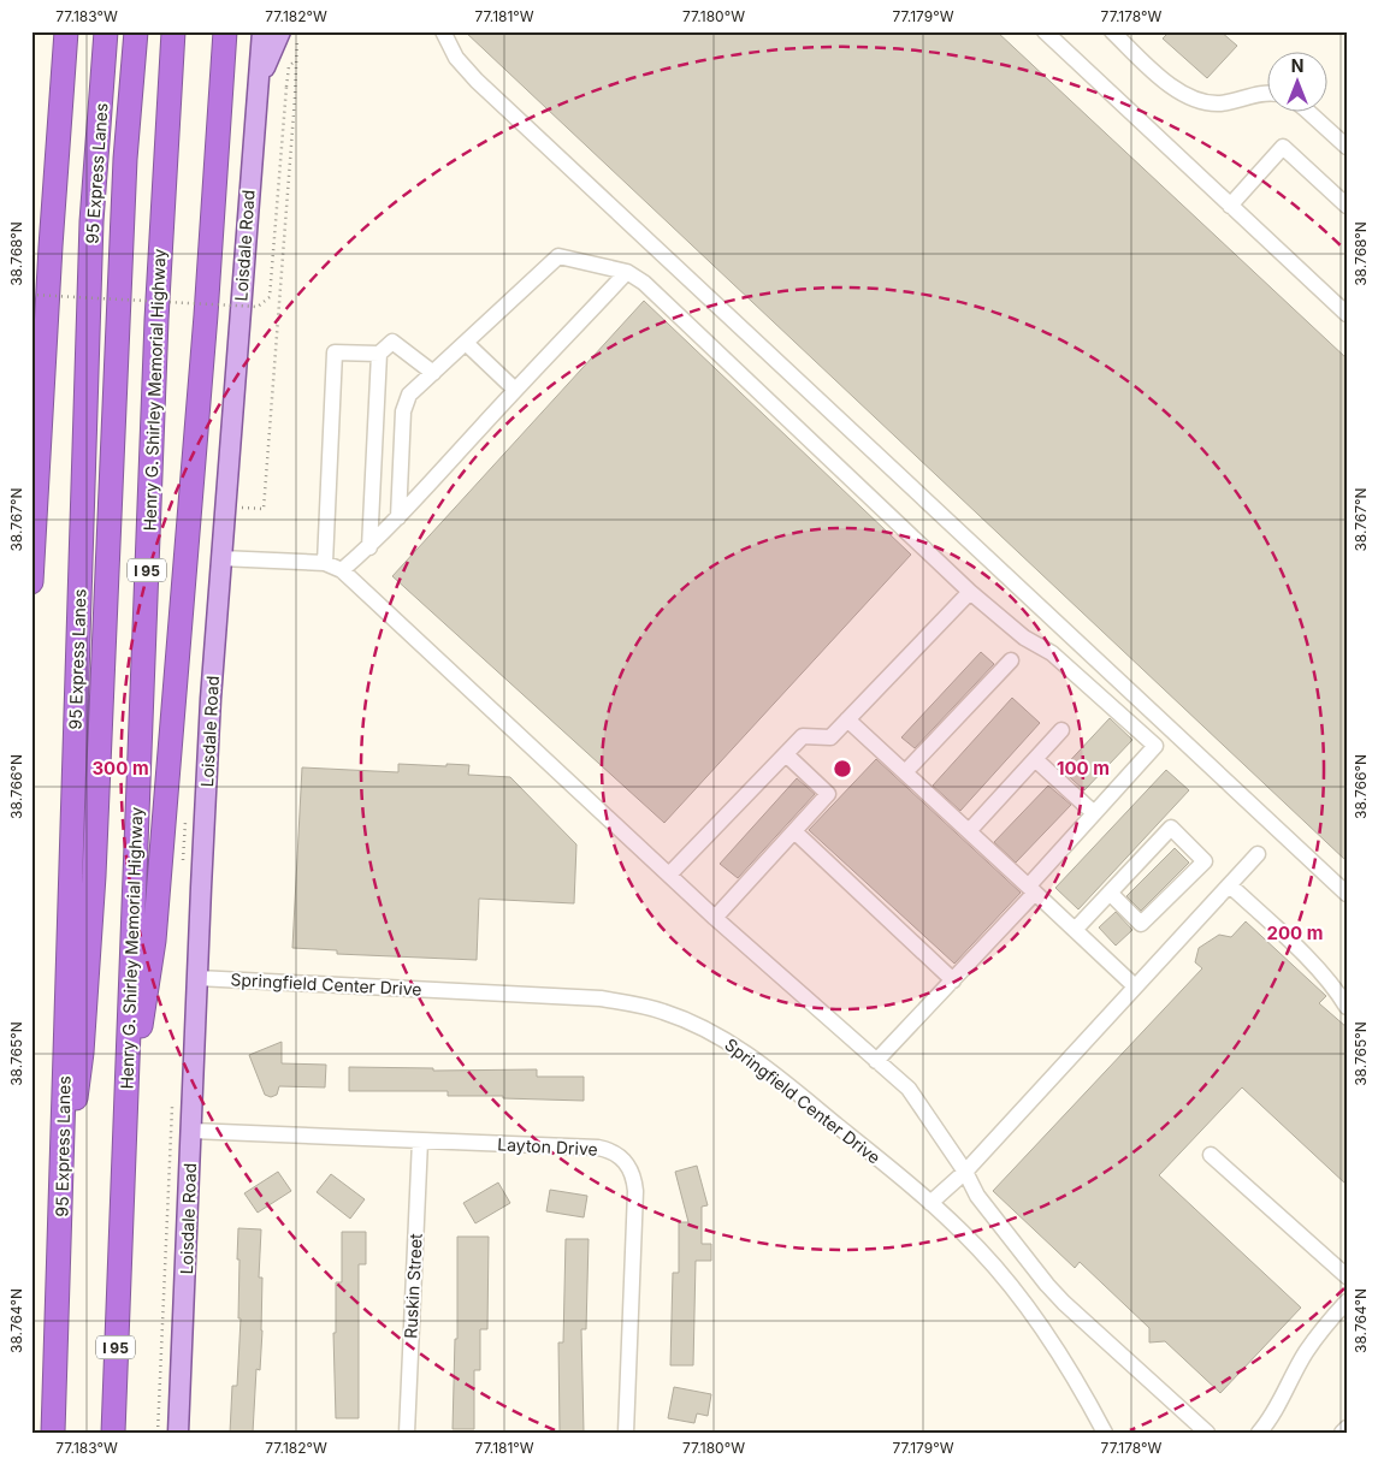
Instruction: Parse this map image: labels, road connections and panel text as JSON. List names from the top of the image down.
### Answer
{
  "streets": {
    "highway": ["95 Express Lanes", "Henry G. Shirley Memorial Highway", "I 95"],
    "main road": ["Loisdale Road"],
    "street": ["Springfield Center Drive", "Layton Drive", "Ruskin Street"]
  },
  "crossings": [
    ["Loisdale Road", "Springfield Center Drive"],
    ["Loisdale Road", "Layton Drive"],
    ["Layton Drive", "Ruskin Street"]
  ],
  "north": "top",
  "coordinates": [
    "77.183°W",
    "77.182°W",
    "77.181°W",
    "77.180°W",
    "77.179°W",
    "77.178°W",
    "38.768°N",
    "38.767°N",
    "38.766°N",
    "38.765°N",
    "38.764°N"
  ],
  "rings": ["100 m", "300 m", "200 m"]
}
